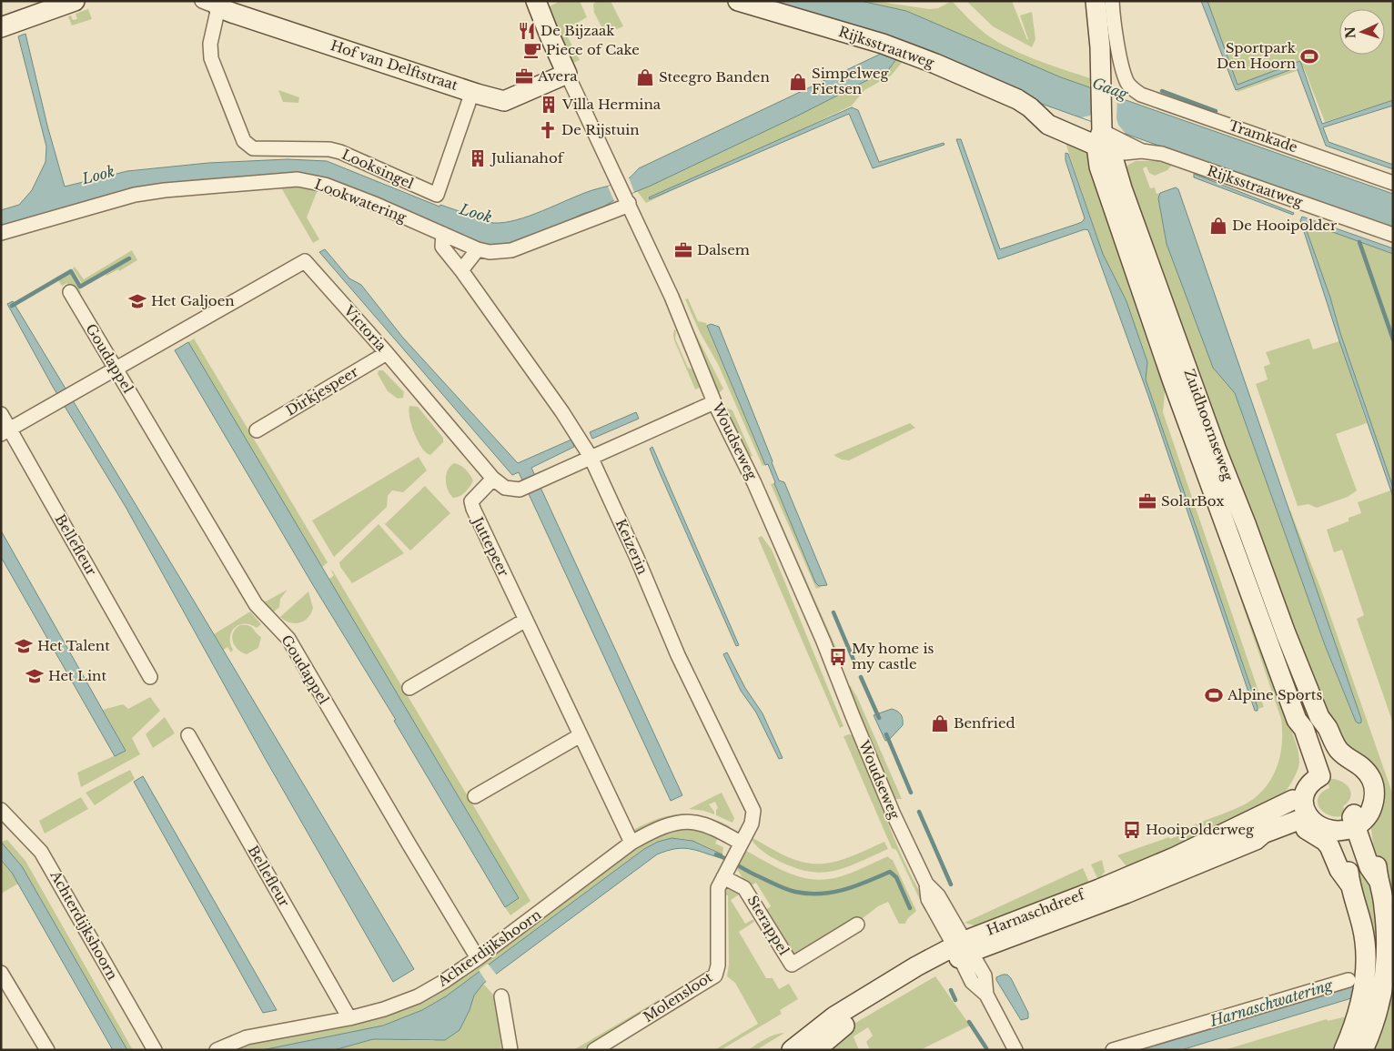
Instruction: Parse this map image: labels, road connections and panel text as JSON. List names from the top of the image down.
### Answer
{
  "streets": {
    "main road": [
      "Rijksstraatweg",
      "Hof van Delftstraat",
      "Zuidhoornseweg",
      "Woudseweg",
      "Harnaschdreef"
    ],
    "street": [
      "Tramkade",
      "Looksingel",
      "Lookwatering",
      "Victoria",
      "Goudappel",
      "Dirkjespeer",
      "Bellefleur",
      "Juttepeer",
      "Keizerin",
      "Achterdijkshoorn",
      "Sterappel",
      "Molensloot"
    ]
  },
  "crossings": [
    ["Rijksstraatweg", "Zuidhoornseweg"],
    ["Hof van Delftstraat", "Looksingel"],
    ["Hof van Delftstraat", "Woudseweg"],
    ["Tramkade", "Zuidhoornseweg"],
    ["Lookwatering", "Woudseweg"],
    ["Lookwatering", "Keizerin"],
    ["Victoria", "Goudappel"],
    ["Victoria", "Dirkjespeer"],
    ["Victoria", "Woudseweg"],
    ["Victoria", "Bellefleur"],
    ["Victoria", "Juttepeer"],
    ["Victoria", "Keizerin"],
    ["Goudappel", "Achterdijkshoorn"],
    ["Woudseweg", "Harnaschdreef"],
    ["Bellefleur", "Achterdijkshoorn"],
    ["Juttepeer", "Achterdijkshoorn"],
    ["Keizerin", "Achterdijkshoorn"],
    ["Keizerin", "Molensloot"],
    ["Achterdijkshoorn", "Molensloot"],
    ["Sterappel", "Molensloot"]
  ],
  "water": ["Gaag", "Look", "Harnaschwatering"],
  "places": {
    "restaurant": ["De Bijzaak"],
    "cafe": ["Piece of Cake"],
    "sports": ["Sportpark Den Hoorn", "Alpine Sports"],
    "office": ["Avera", "Dalsem", "SolarBox"],
    "shop": [
      "Steegro Banden",
      "Simpelweg Fietsen",
      "De Hooipolder",
      "Benfried"
    ],
    "building": ["Villa Hermina", "Julianahof"],
    "church": ["De Rijstuin"],
    "school or university": ["Het Galjoen", "Het Talent", "Het Lint"],
    "bus stop": ["My home is my castle", "Hooipolderweg"]
  },
  "north": "left"
}
